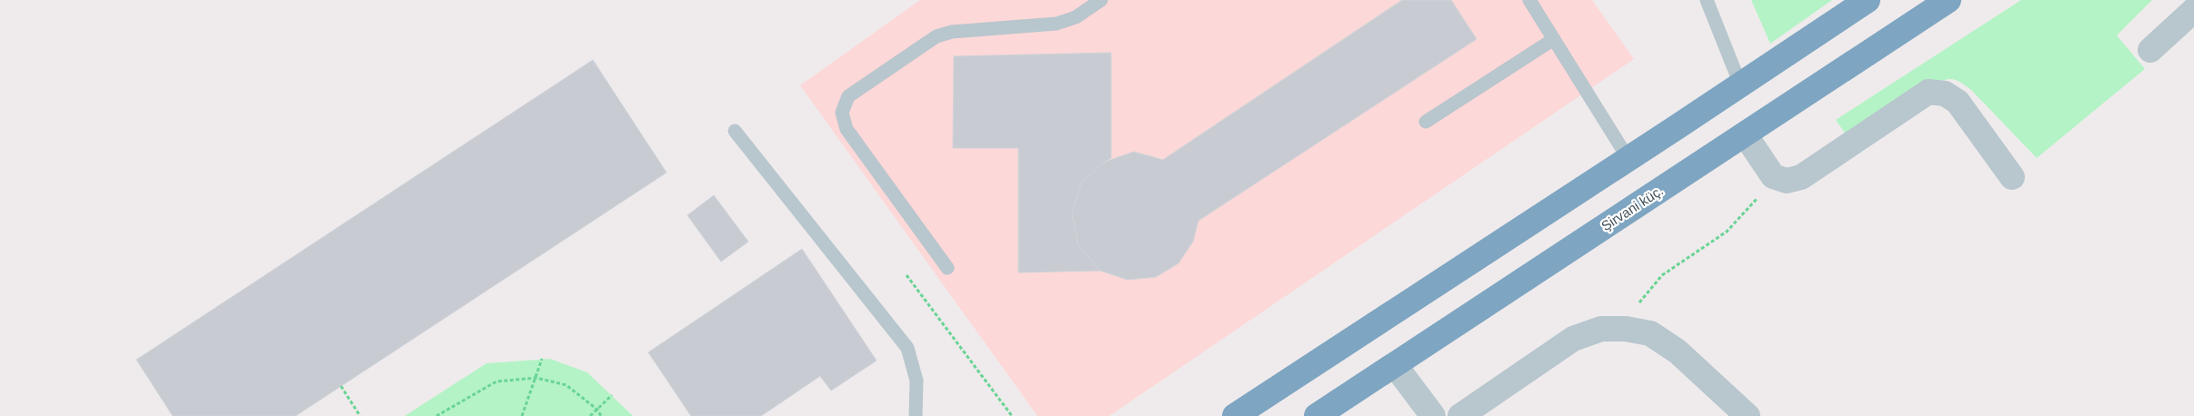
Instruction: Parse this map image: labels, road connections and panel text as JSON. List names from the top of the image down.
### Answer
{
  "streets": {
    "highway": ["Şirvani küç."]
  }
}
